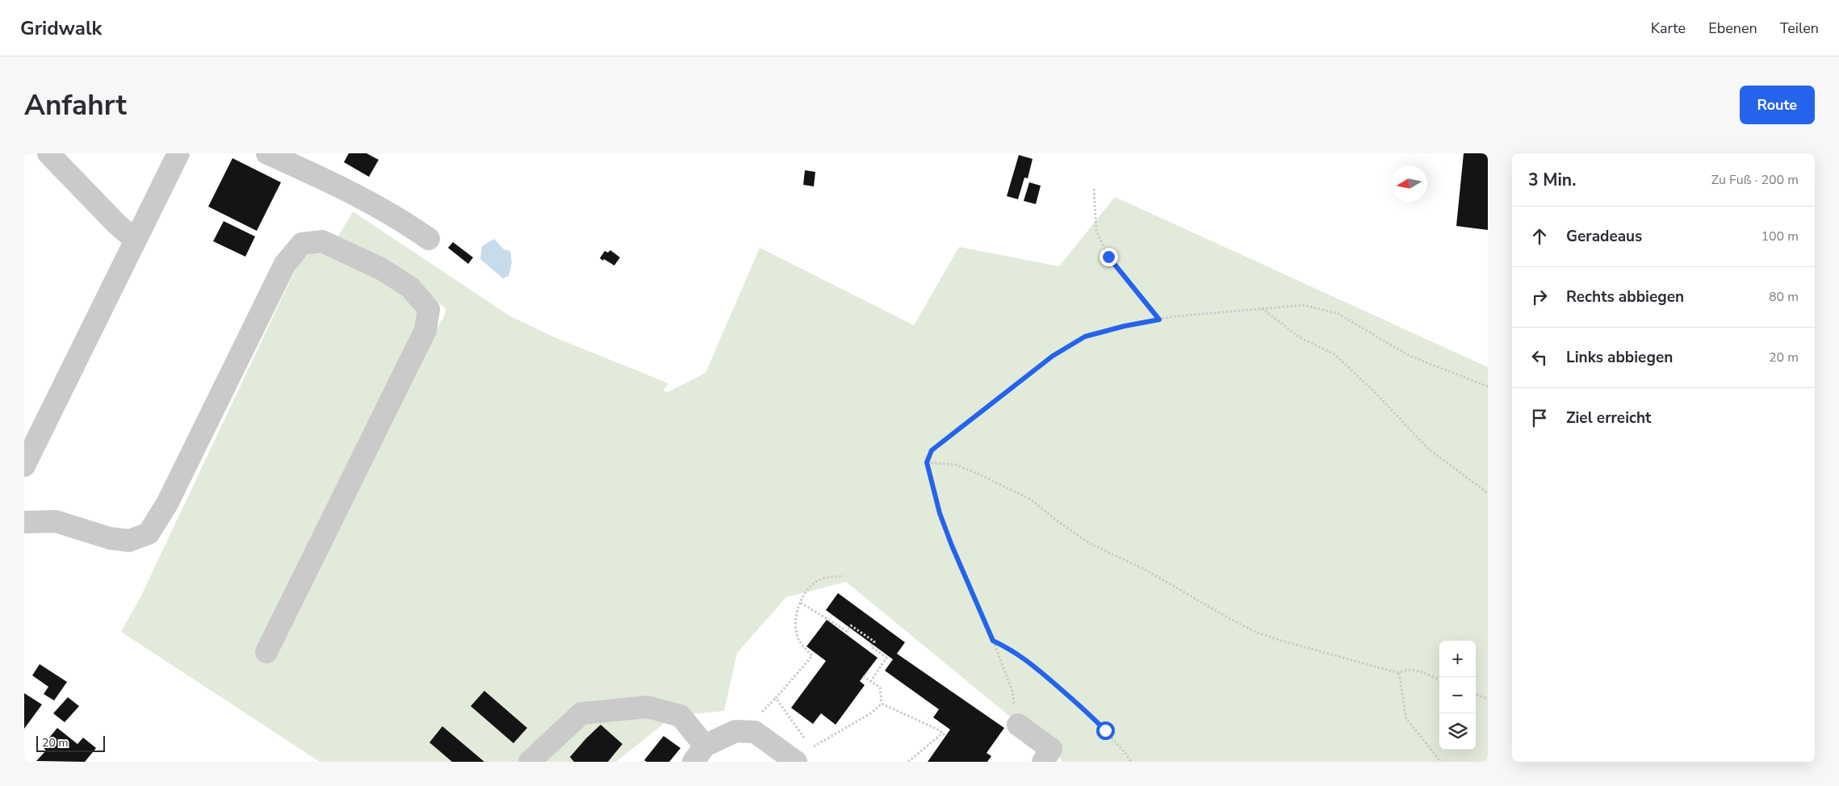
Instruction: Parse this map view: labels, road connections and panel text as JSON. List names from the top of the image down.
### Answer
{
  "scale_bar": "20 m",
  "north": "left",
  "page": {
    "header": "Gridwalk",
    "nav": ["Karte", "Ebenen", "Teilen"],
    "buttons": "Route",
    "title": "Anfahrt",
    "heading": ["3 Min.", "Zu Fuß · 200 m"],
    "list": [
      ["Geradeaus", "100 m"],
      ["Rechts abbiegen", "80 m"],
      ["Links abbiegen", "20 m"],
      "Ziel erreicht"
    ],
    "map_buttons": ["+", "−"],
    "scale": "20 m"
  }
}
